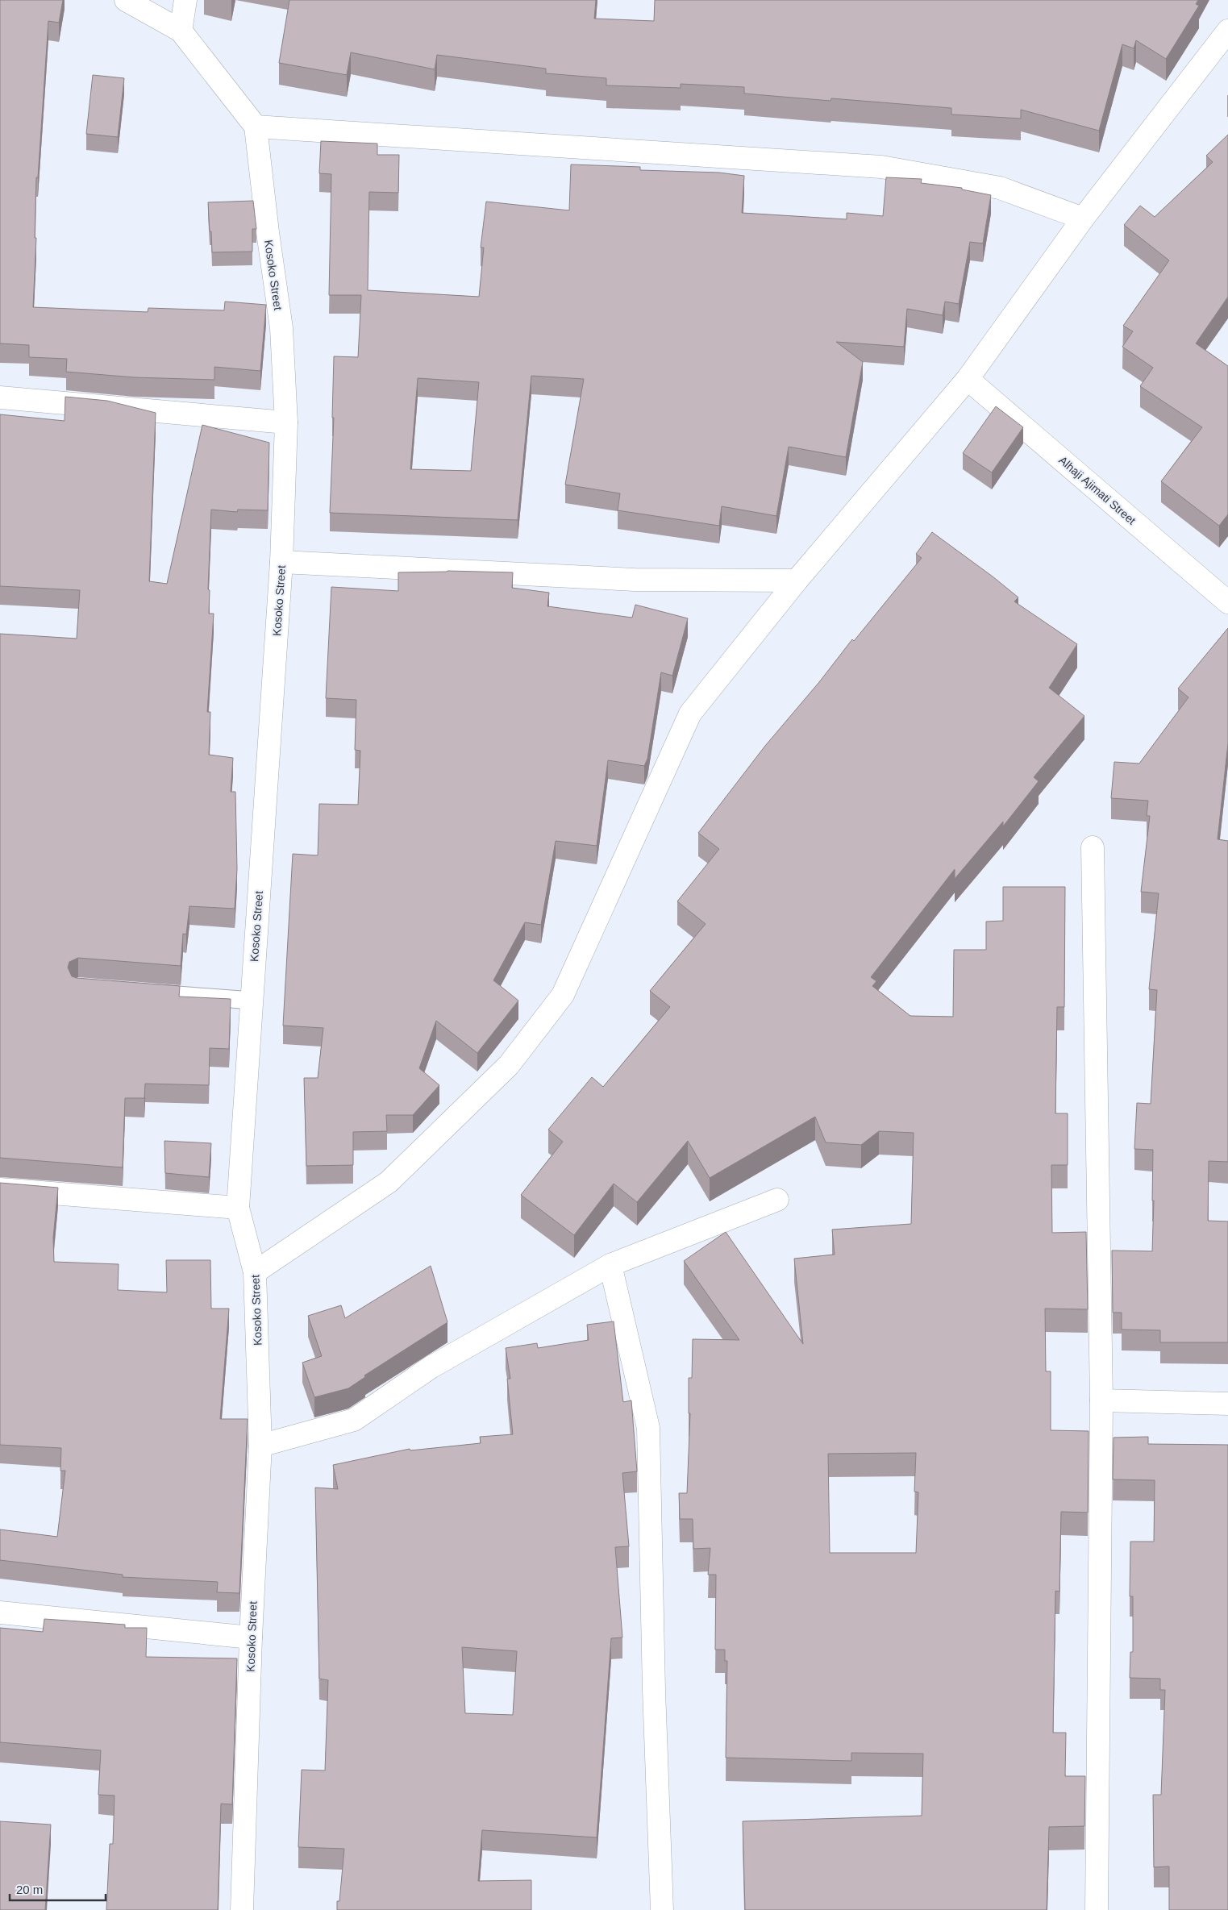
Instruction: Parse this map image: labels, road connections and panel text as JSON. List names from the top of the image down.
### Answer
{
  "streets": {
    "street": ["Kosoko Street", "Alhaji Ajimati Street"]
  },
  "scale_bar": "20 m"
}
